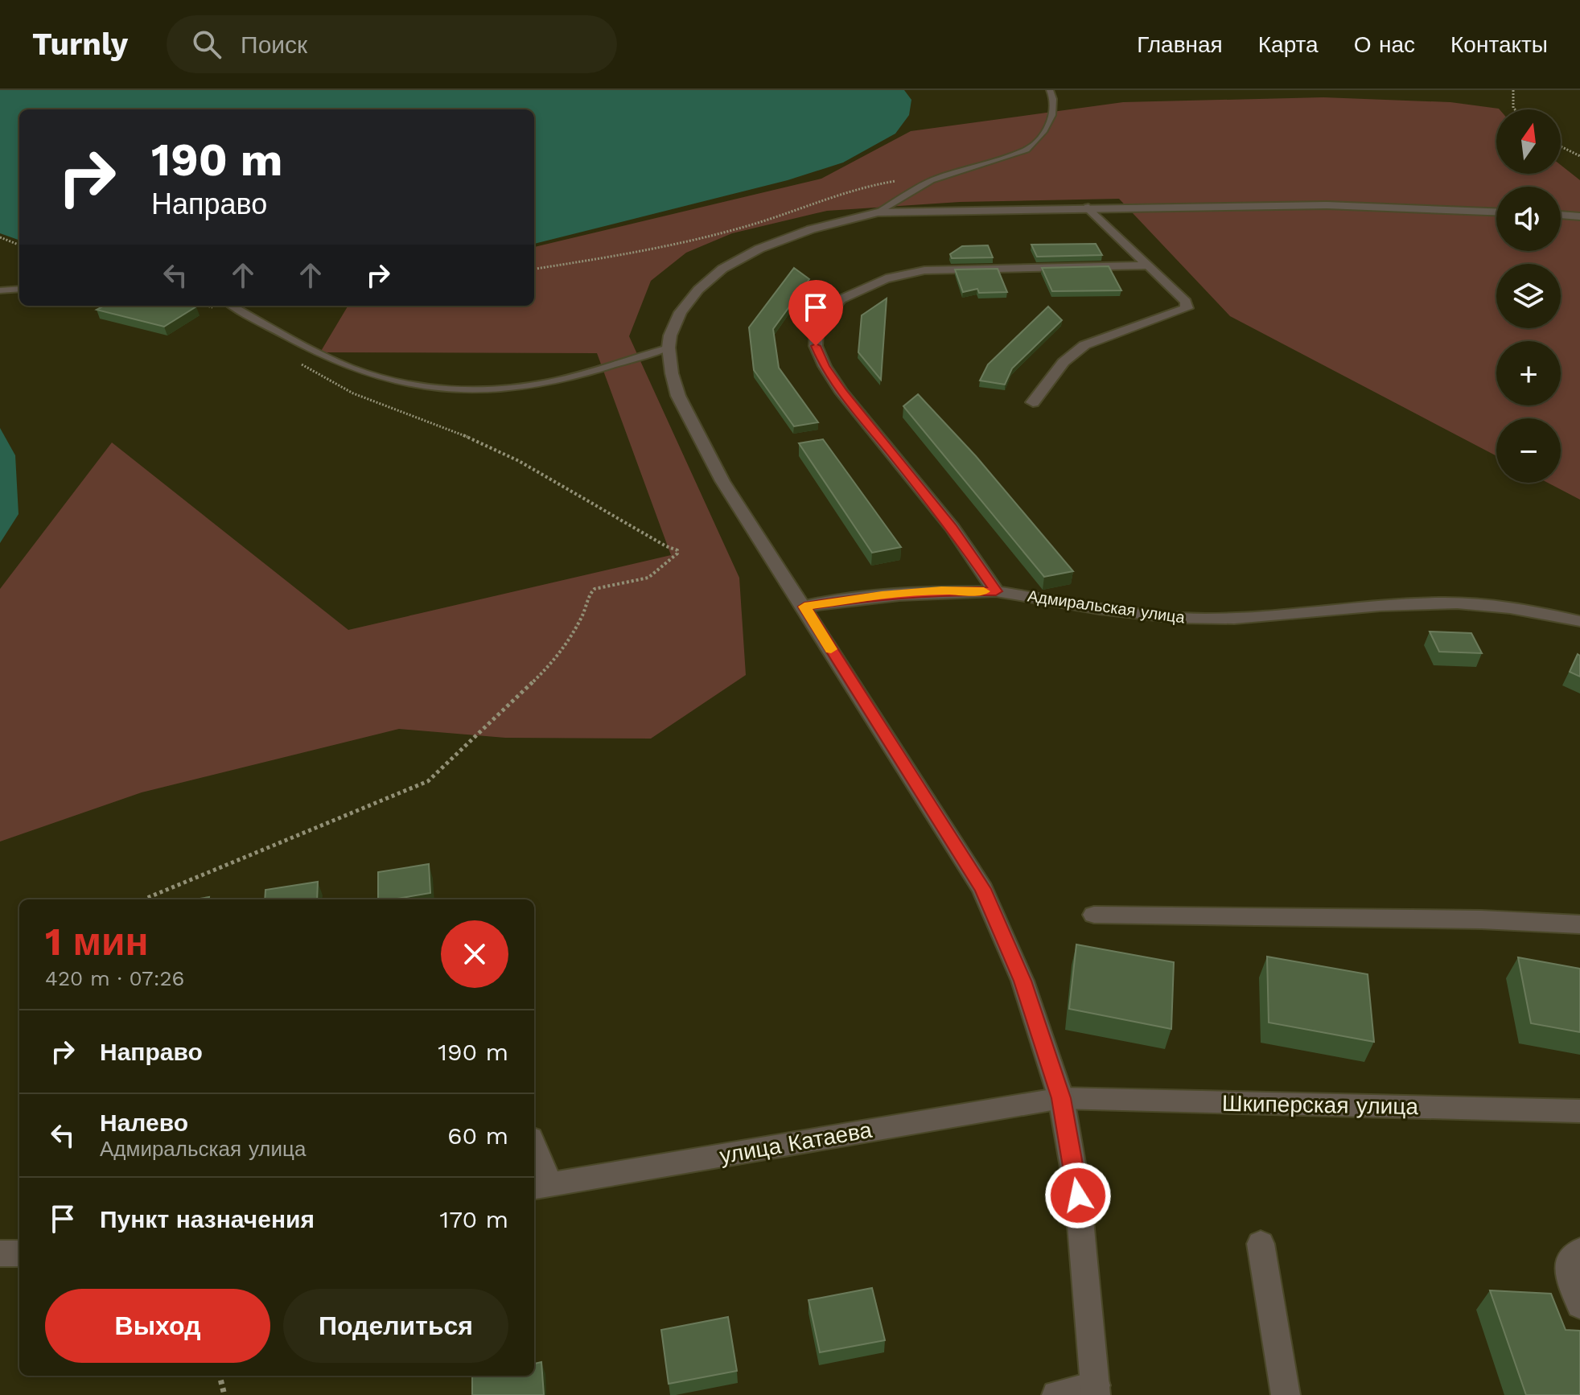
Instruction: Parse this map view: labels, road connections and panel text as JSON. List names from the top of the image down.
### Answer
{
  "streets": {
    "street": ["Адмиральская улица", "Шкиперская улица", "улица Катаева"]
  },
  "crossings": [
    ["Шкиперская улица", "улица Катаева"]
  ],
  "north": "top",
  "page": {
    "header": "Turnly",
    "search": "Поиск",
    "nav": [
      "Главная",
      "Карта",
      "О нас",
      "Контакты"
    ],
    "map_buttons": ["+", "−"],
    "turn": ["190 m", "Направо"],
    "heading": ["1 мин", "420 m · 07:26"],
    "list": [
      {
        "name": "Направо",
        "value": "190 m"
      },
      {
        "name": "Налево",
        "note": "Адмиральская улица",
        "value": "60 m"
      },
      {
        "name": "Пункт назначения",
        "value": "170 m"
      }
    ],
    "buttons": ["Выход", "Поделиться"]
  }
}
